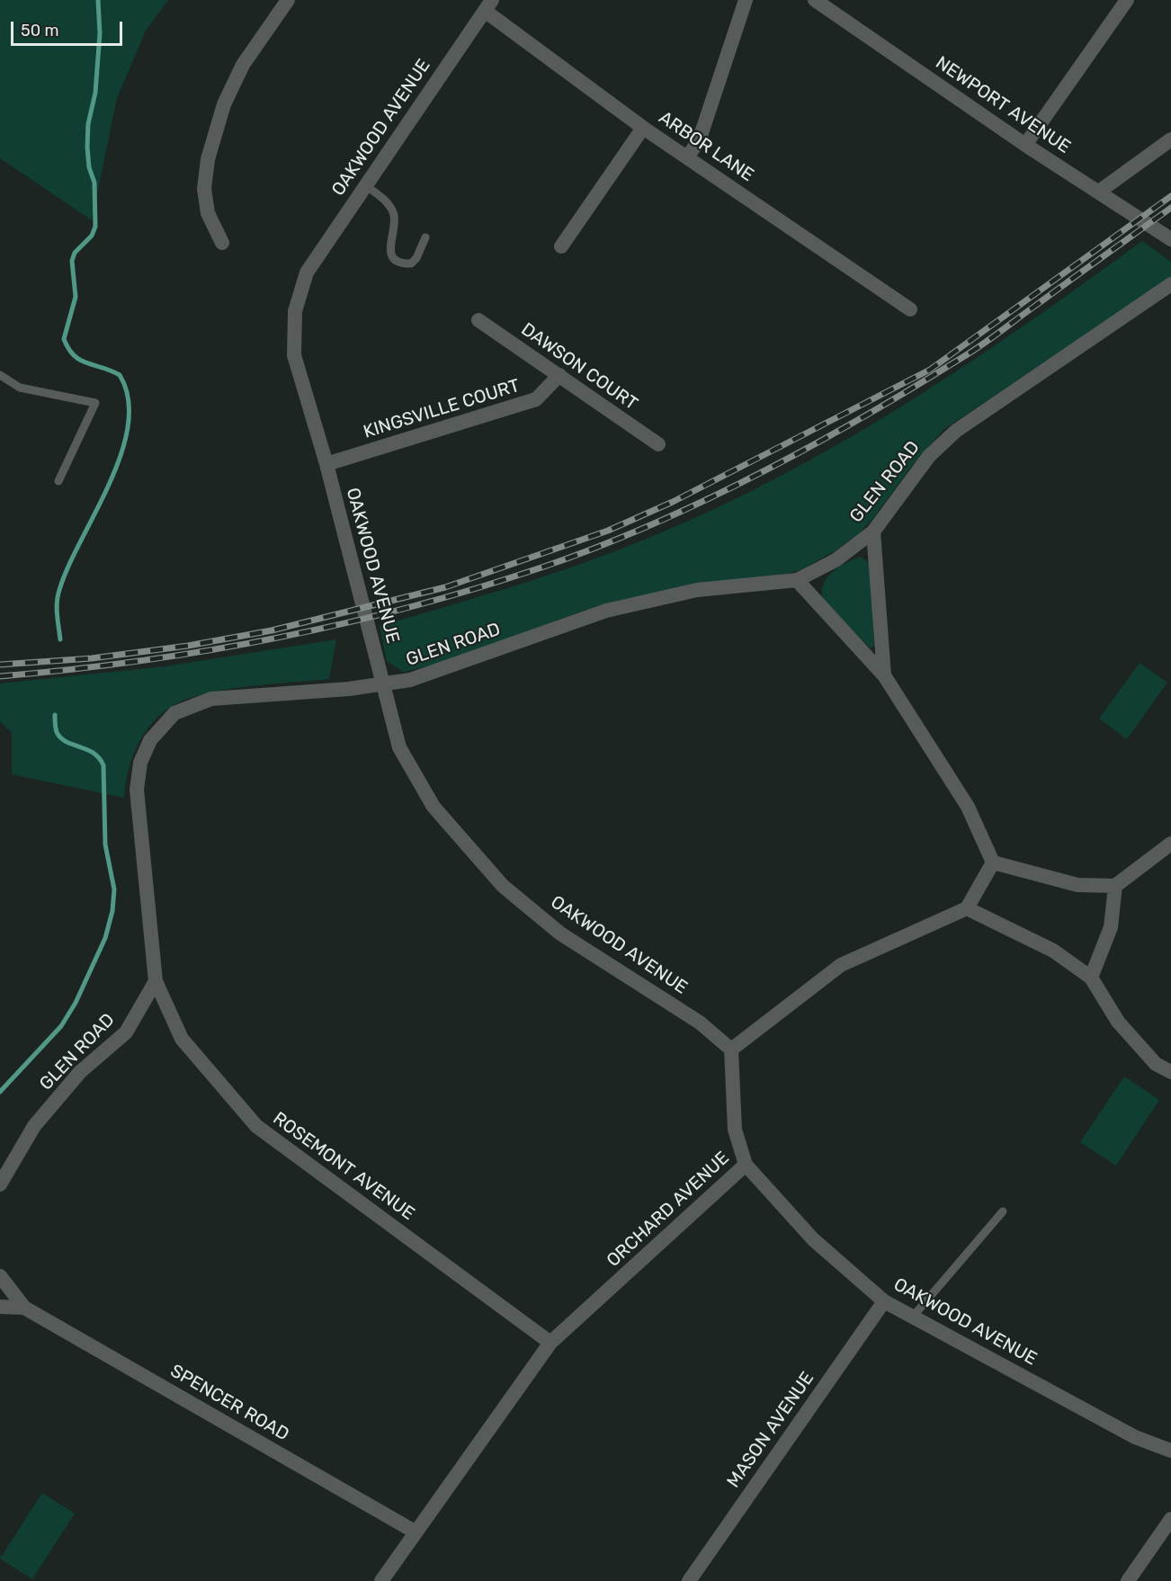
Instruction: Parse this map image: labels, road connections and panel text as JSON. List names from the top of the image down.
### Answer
{
  "streets": {
    "street": [
      "NEWPORT AVENUE",
      "OAKWOOD AVENUE",
      "ARBOR LANE",
      "DAWSON COURT",
      "KINGSVILLE COURT",
      "GLEN ROAD",
      "ROSEMONT AVENUE",
      "ORCHARD AVENUE",
      "SPENCER ROAD",
      "MASON AVENUE"
    ]
  },
  "crossings": [
    ["OAKWOOD AVENUE", "ARBOR LANE"],
    ["OAKWOOD AVENUE", "KINGSVILLE COURT"],
    ["OAKWOOD AVENUE", "GLEN ROAD"],
    ["OAKWOOD AVENUE", "ORCHARD AVENUE"],
    ["OAKWOOD AVENUE", "MASON AVENUE"],
    ["DAWSON COURT", "KINGSVILLE COURT"],
    ["GLEN ROAD", "ROSEMONT AVENUE"],
    ["ROSEMONT AVENUE", "ORCHARD AVENUE"],
    ["ORCHARD AVENUE", "SPENCER ROAD"]
  ],
  "scale_bar": "50 m"
}
